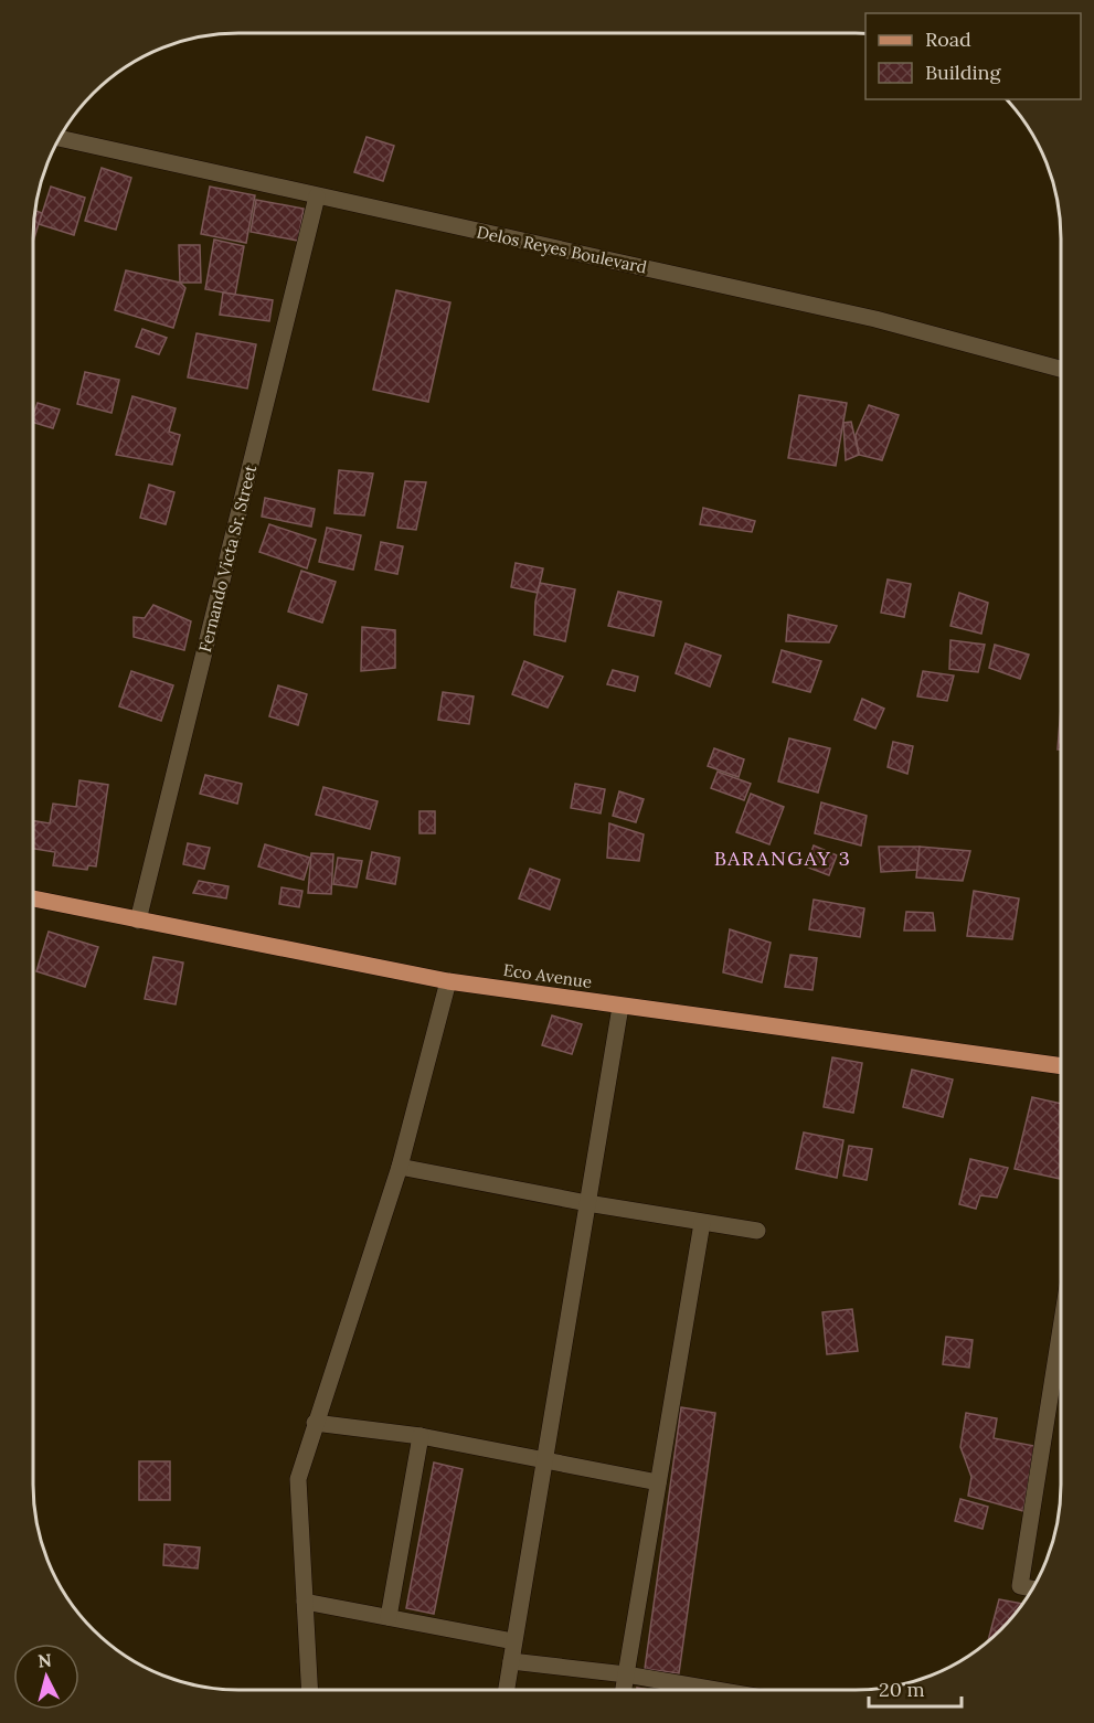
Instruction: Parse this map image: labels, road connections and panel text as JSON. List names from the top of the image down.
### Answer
{
  "streets": {
    "main road": ["Eco Avenue"],
    "street": ["Delos Reyes Boulevard", "Fernando Victa Sr. Street"]
  },
  "crossings": [
    ["Delos Reyes Boulevard", "Fernando Victa Sr. Street"],
    ["Fernando Victa Sr. Street", "Eco Avenue"]
  ],
  "districts": ["BARANGAY 3"],
  "legend": ["Road", "Building"],
  "scale_bar": "20 m",
  "north": "top"
}
